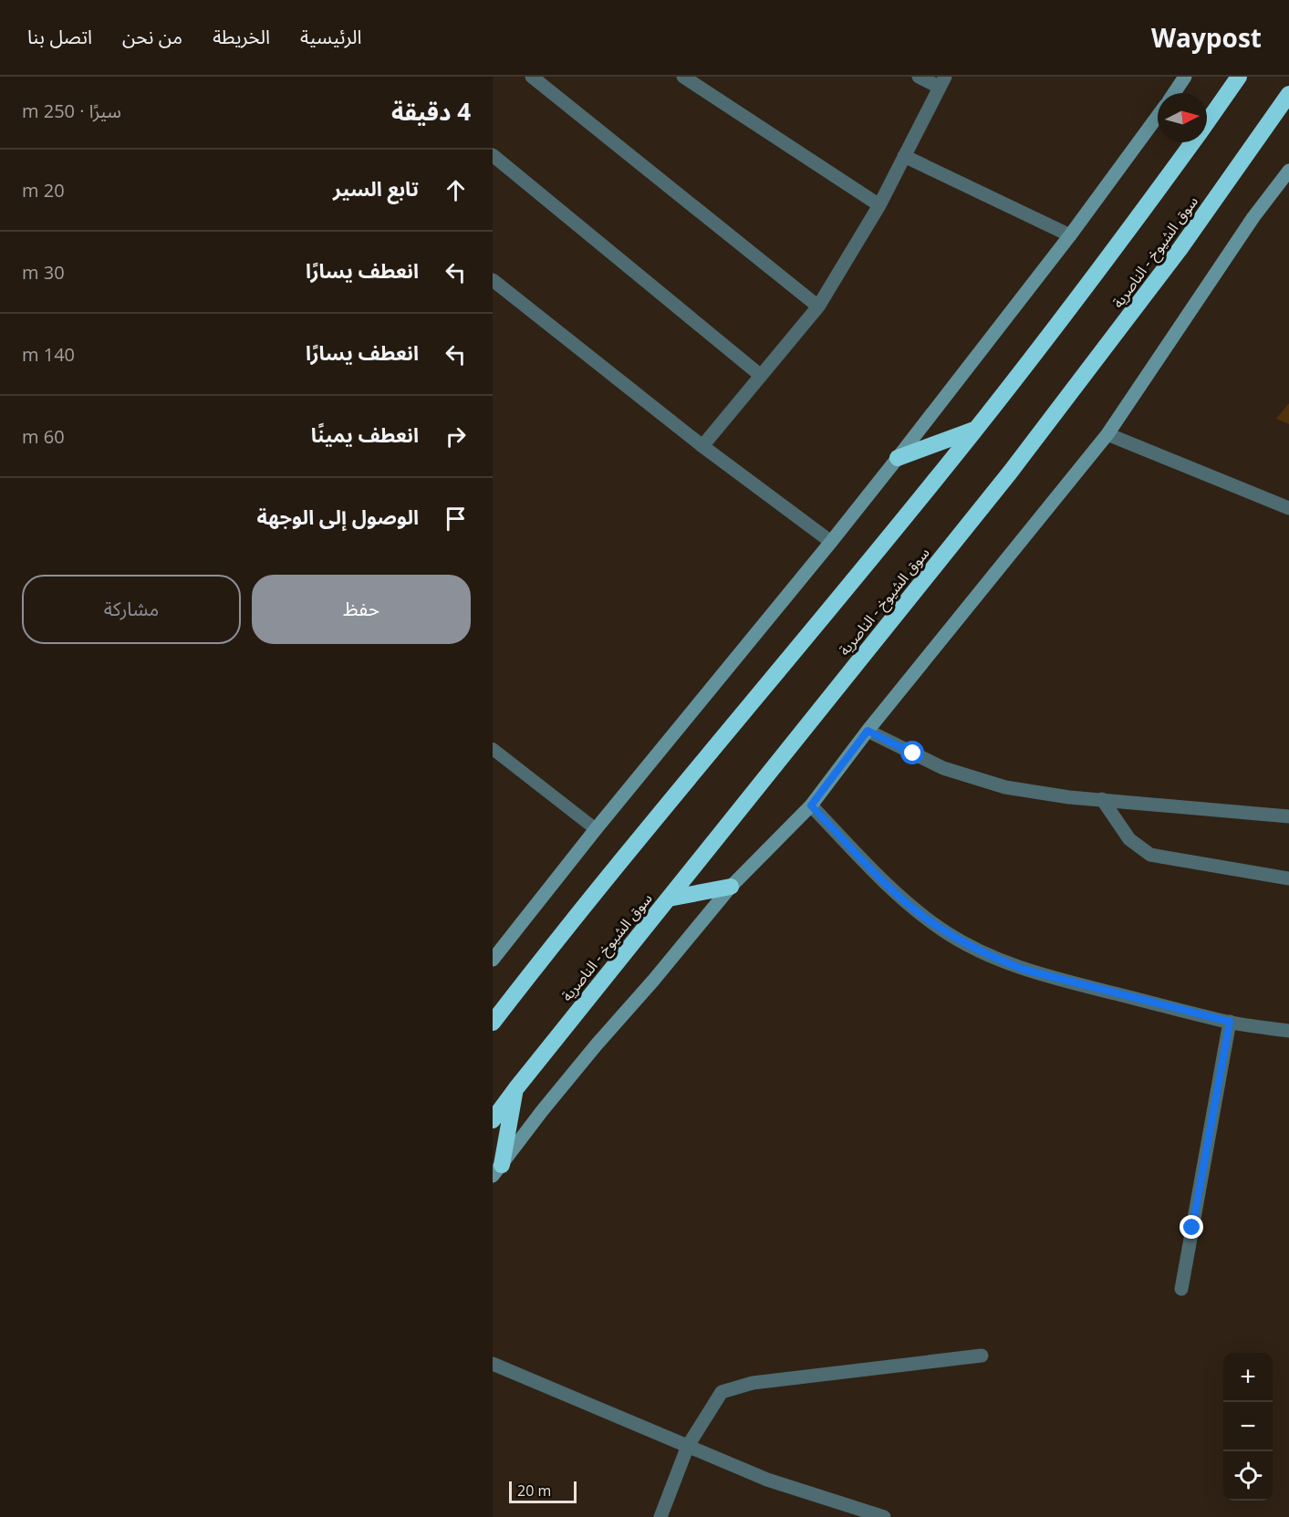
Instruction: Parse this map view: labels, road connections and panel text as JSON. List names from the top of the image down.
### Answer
{
  "streets": {
    "highway": ["سوق الشيوخ - الناصرية"]
  },
  "scale_bar": "20 m",
  "north": "right",
  "page": {
    "header": "Waypost",
    "nav": [
      "الرئيسية",
      "الخريطة",
      "من نحن",
      "اتصل بنا"
    ],
    "heading": ["4 دقيقة", "سيرًا · 250 m"],
    "list": [
      ["تابع السير", "20 m"],
      ["انعطف يسارًا", "30 m"],
      ["انعطف يسارًا", "140 m"],
      ["انعطف يمينًا", "60 m"],
      "الوصول إلى الوجهة"
    ],
    "buttons": ["حفظ", "مشاركة"],
    "map_buttons": ["+", "−"],
    "scale": "20 m"
  }
}
